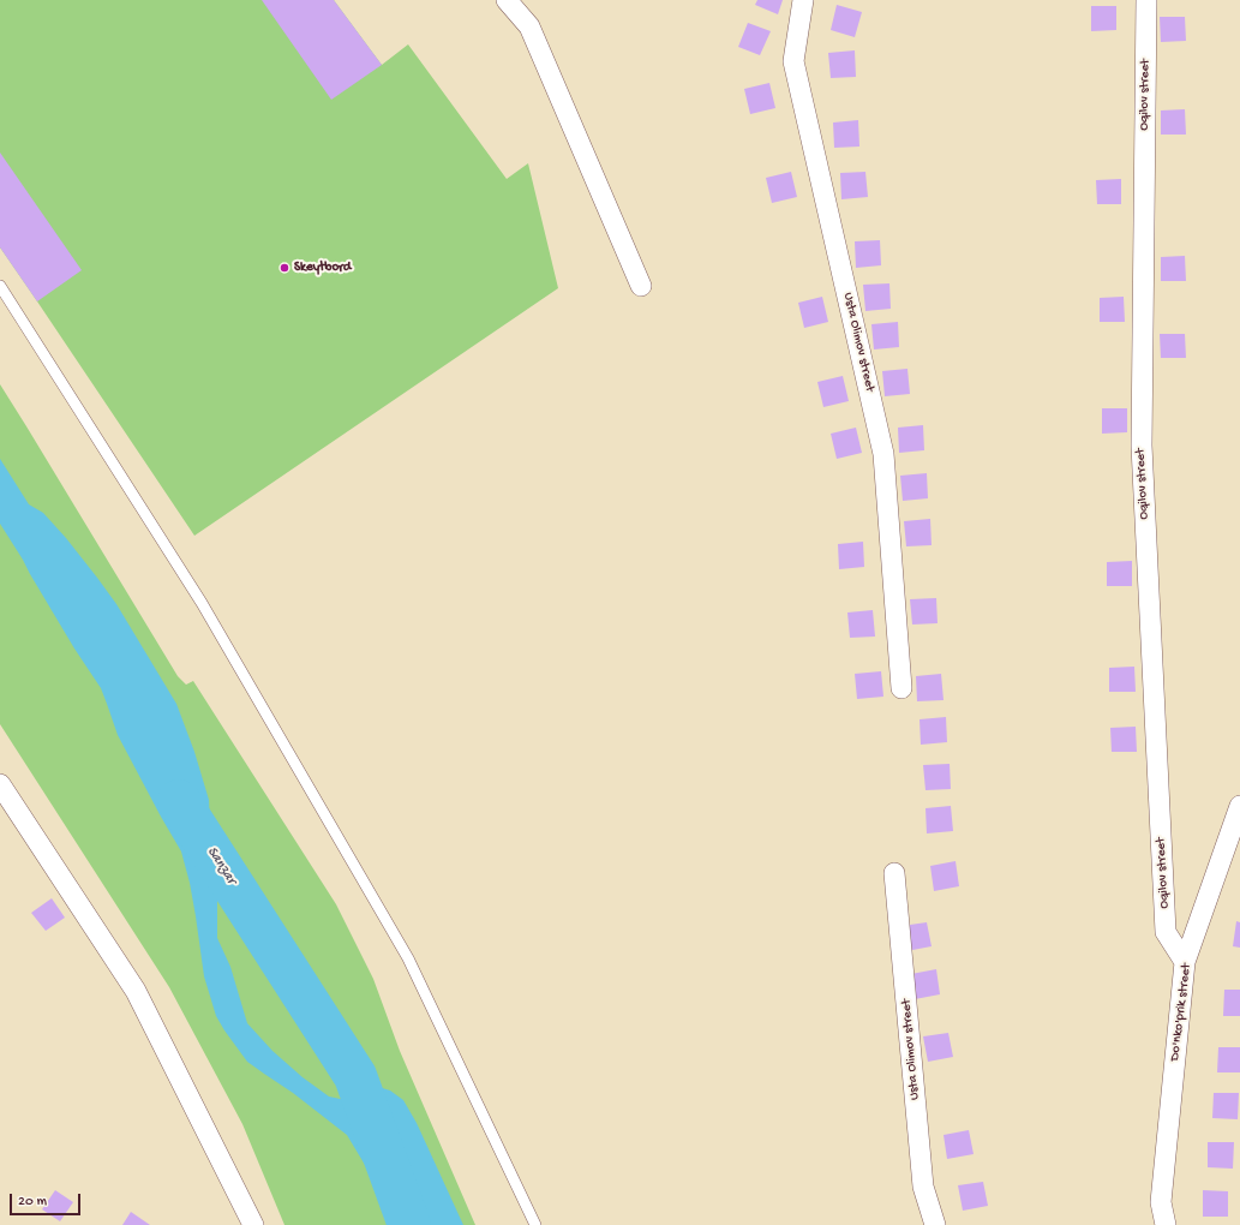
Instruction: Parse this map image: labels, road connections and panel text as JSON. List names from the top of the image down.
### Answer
{
  "streets": {
    "street": ["Oqilov street", "Usta Olimov street", "Do'nko'prik street"]
  },
  "crossings": [
    ["Oqilov street", "Do'nko'prik street"]
  ],
  "water": ["Sanzar"],
  "places": ["Skeytbord"],
  "scale_bar": "20 m"
}
